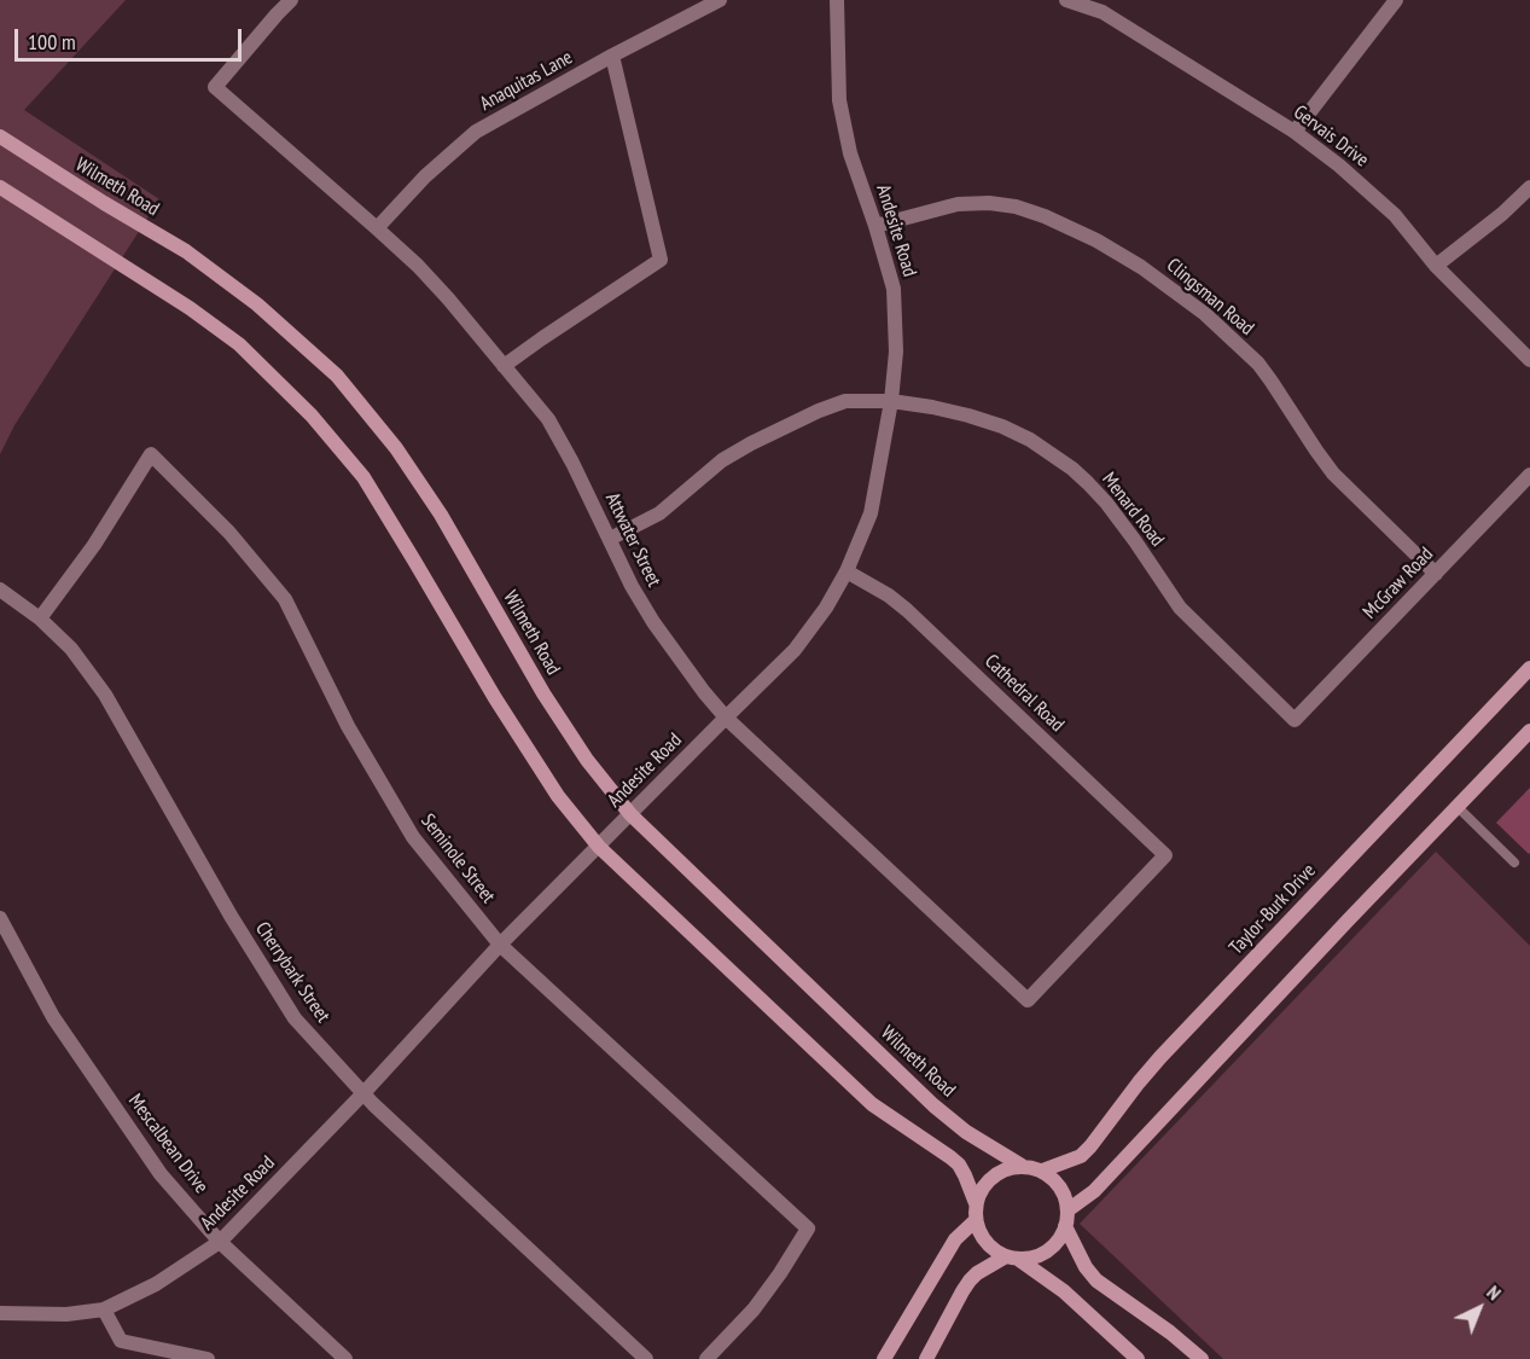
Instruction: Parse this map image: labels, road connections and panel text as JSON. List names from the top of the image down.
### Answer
{
  "streets": {
    "street": [
      "Anaquitas Lane",
      "Gervais Drive",
      "Wilmeth Road",
      "Andesite Road",
      "Clingsman Road",
      "Menard Road",
      "Attwater Street",
      "McGraw Road",
      "Cathedral Road",
      "Seminole Street",
      "Taylor-Burk Drive",
      "Cherrybark Street",
      "Mescalbean Drive"
    ]
  },
  "crossings": [
    ["Anaquitas Lane", "Attwater Street"],
    ["Wilmeth Road", "Andesite Road"],
    ["Wilmeth Road", "Taylor-Burk Drive"],
    ["Andesite Road", "Clingsman Road"],
    ["Andesite Road", "Menard Road"],
    ["Andesite Road", "Attwater Street"],
    ["Andesite Road", "Cathedral Road"],
    ["Andesite Road", "Seminole Street"],
    ["Andesite Road", "Cherrybark Street"],
    ["Andesite Road", "Mescalbean Drive"],
    ["Clingsman Road", "McGraw Road"],
    ["Menard Road", "Attwater Street"],
    ["Menard Road", "McGraw Road"],
    ["Attwater Street", "Cathedral Road"],
    ["Seminole Street", "Cherrybark Street"]
  ],
  "scale_bar": "100 m",
  "north": "top right"
}
